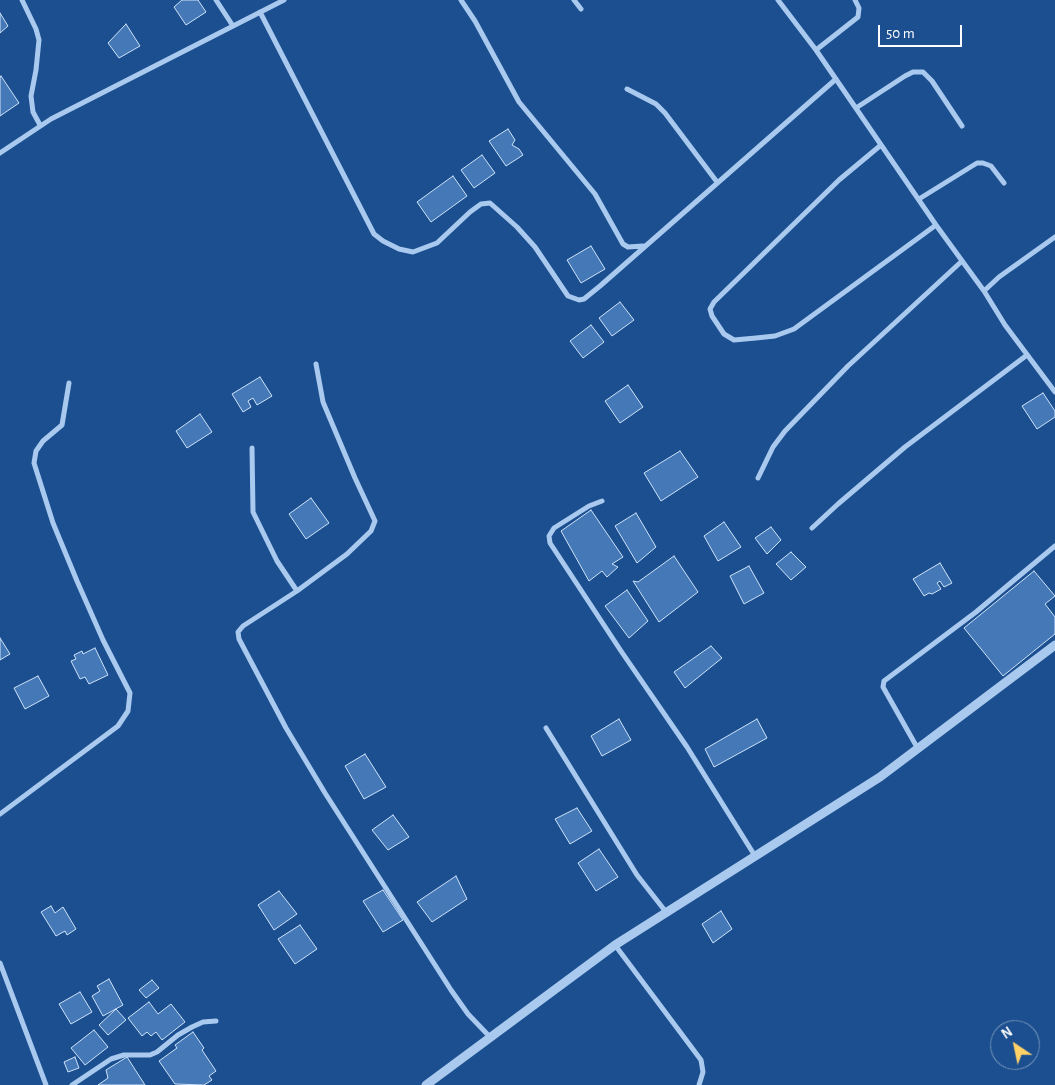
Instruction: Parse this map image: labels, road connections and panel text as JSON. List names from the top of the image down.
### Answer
{
  "scale_bar": "50 m",
  "north": "top left"
}
